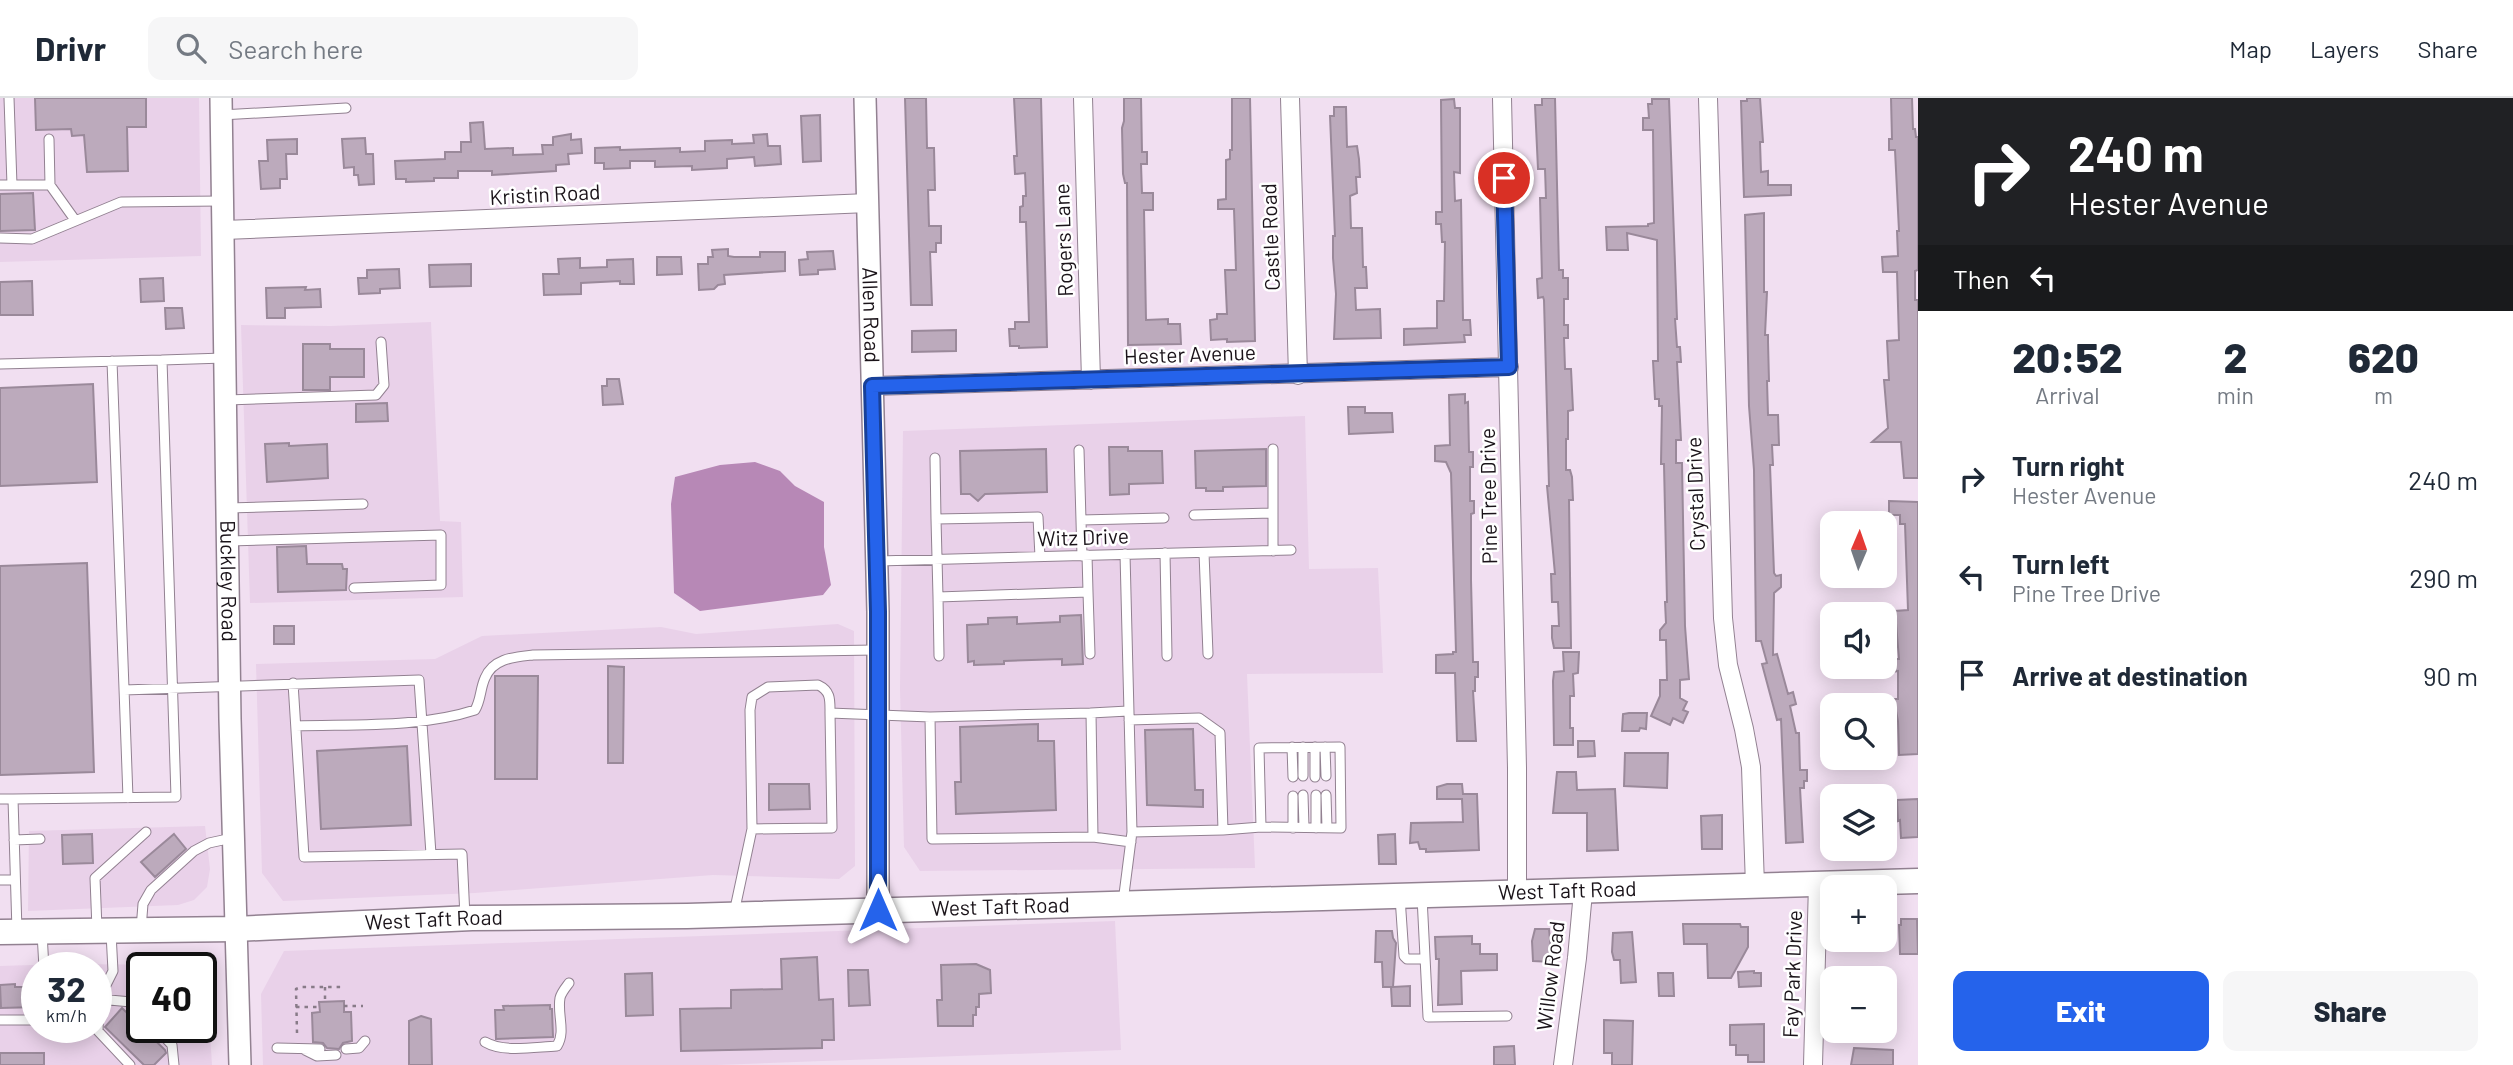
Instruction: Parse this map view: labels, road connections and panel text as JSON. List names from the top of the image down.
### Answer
{
  "streets": {
    "main road": ["West Taft Road"],
    "street": [
      "Kristin Road",
      "Castle Road",
      "Rogers Lane",
      "Allen Road",
      "Hester Avenue",
      "Crystal Drive",
      "Pine Tree Drive",
      "Buckley Road",
      "Fay Park Drive",
      "Willow Road"
    ],
    "lane": ["Witz Drive"]
  },
  "crossings": [
    ["Kristin Road", "Allen Road"],
    ["Kristin Road", "Buckley Road"],
    ["Castle Road", "Hester Avenue"],
    ["Rogers Lane", "Hester Avenue"],
    ["Allen Road", "Hester Avenue"],
    ["Allen Road", "Witz Drive"],
    ["Allen Road", "West Taft Road"],
    ["Hester Avenue", "Pine Tree Drive"],
    ["Crystal Drive", "West Taft Road"],
    ["Pine Tree Drive", "West Taft Road"],
    ["Buckley Road", "West Taft Road"],
    ["West Taft Road", "Fay Park Drive"],
    ["West Taft Road", "Willow Road"]
  ],
  "north": "top",
  "page": {
    "header": "Drivr",
    "search": "Search here",
    "nav": ["Map", "Layers", "Share"],
    "turn": ["240 m", "Hester Avenue"],
    "then": "Then",
    "eta": [
      "20:52",
      "Arrival",
      "2",
      "min",
      "620",
      "m"
    ],
    "list": [
      {
        "name": "Turn right",
        "note": "Hester Avenue",
        "value": "240 m"
      },
      {
        "name": "Turn left",
        "note": "Pine Tree Drive",
        "value": "290 m"
      },
      {
        "name": "Arrive at destination",
        "value": "90 m"
      }
    ],
    "map_buttons": ["+", "−"],
    "speed": "32 km/h",
    "limit": "40",
    "buttons": ["Exit", "Share"]
  }
}
